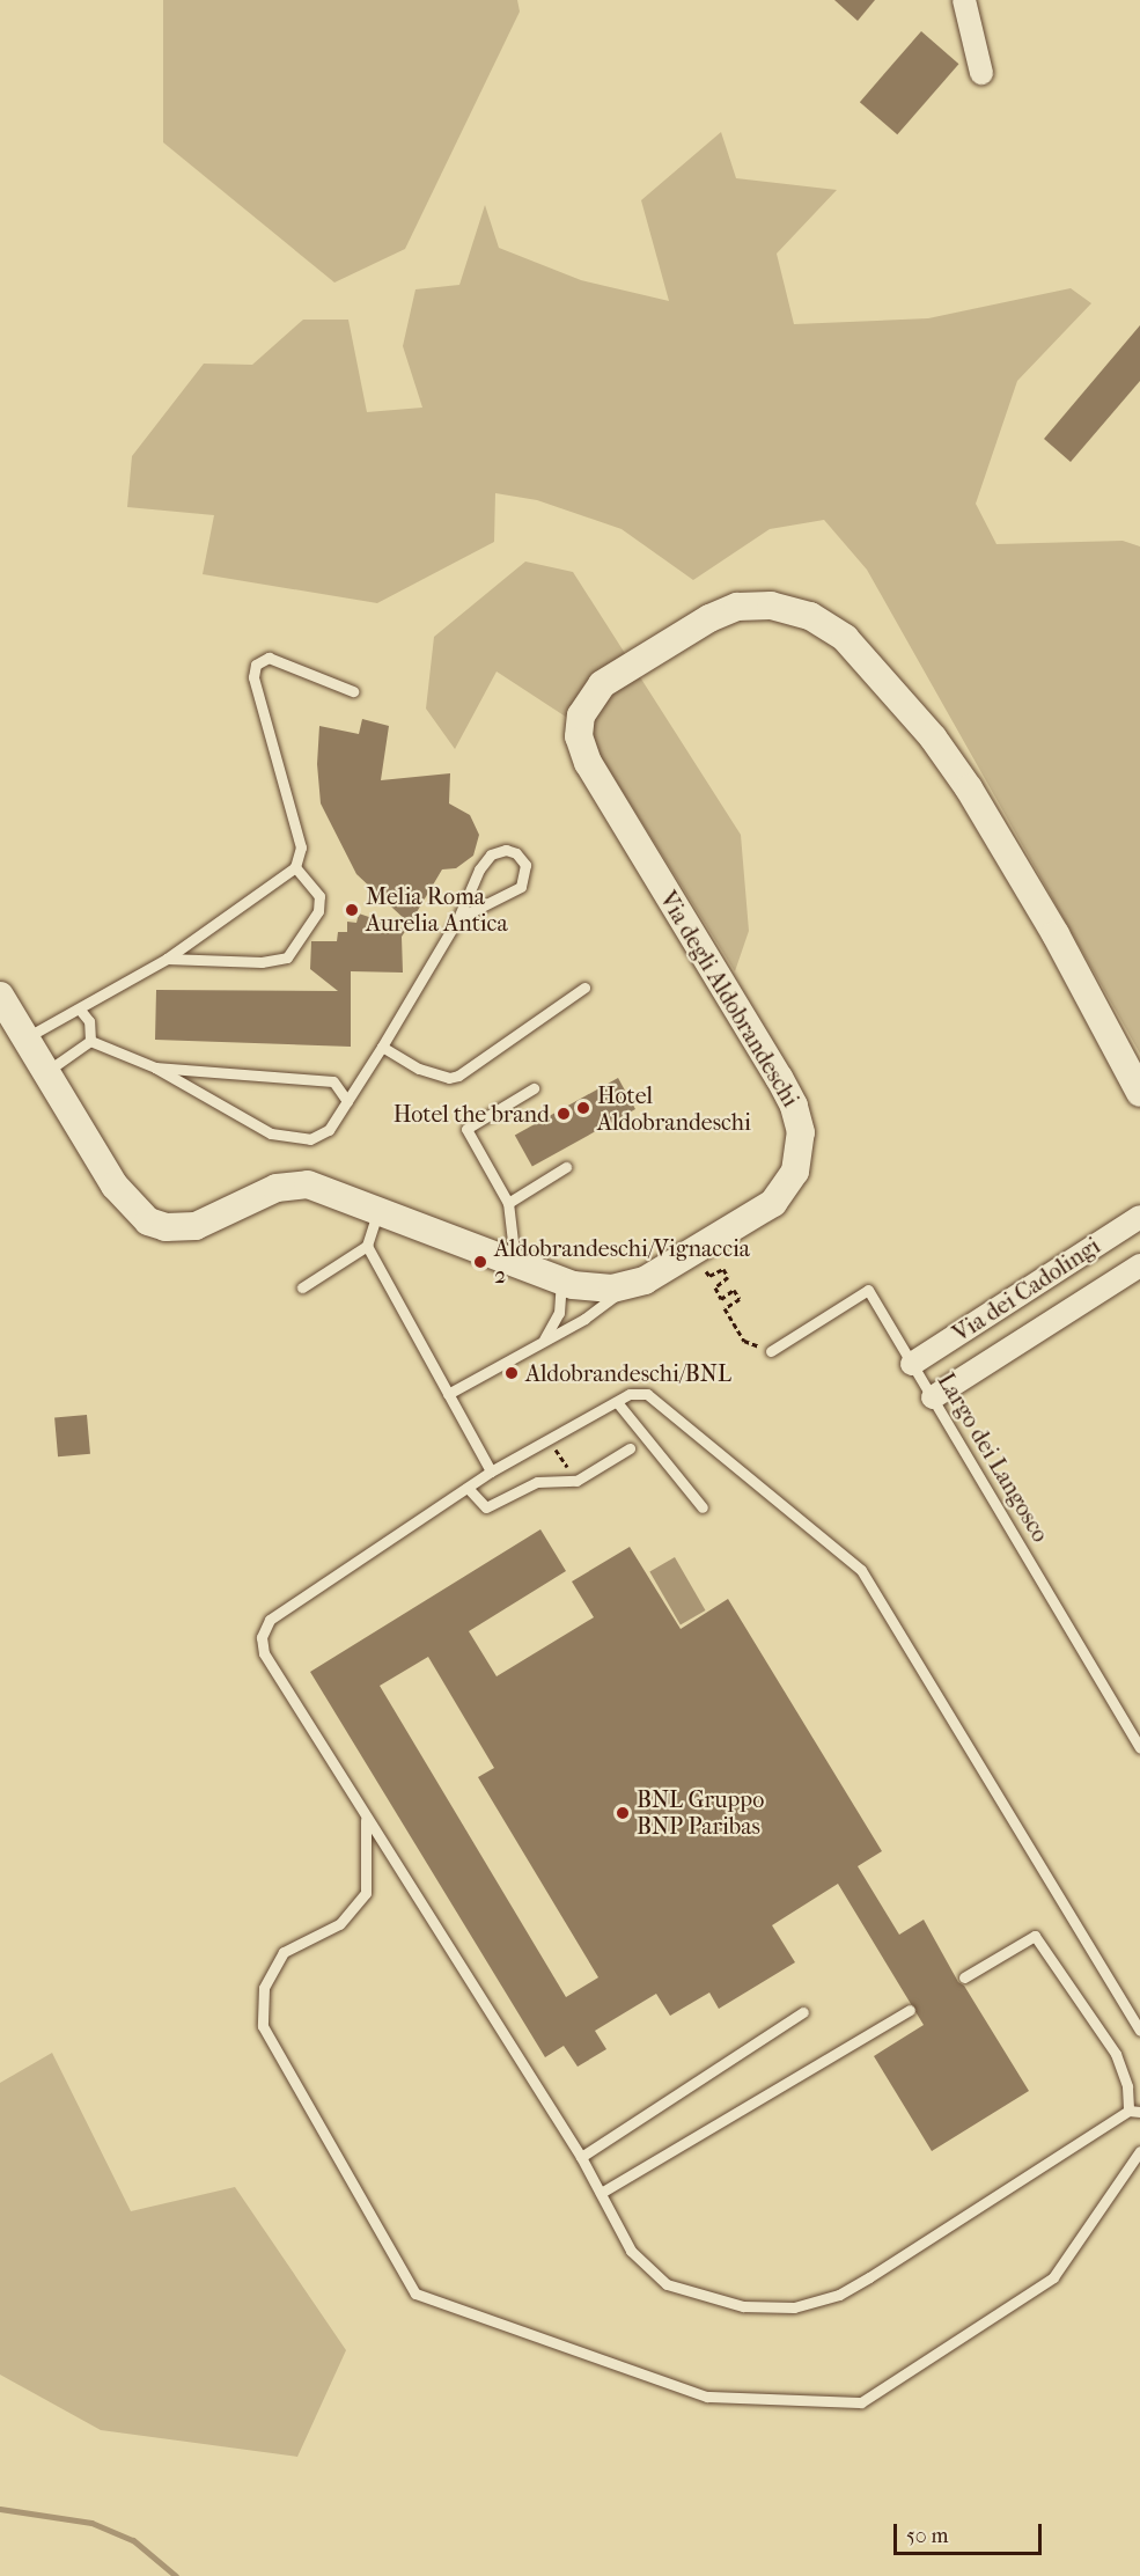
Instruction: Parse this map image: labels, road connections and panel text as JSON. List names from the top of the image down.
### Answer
{
  "streets": {
    "street": ["Via degli Aldobrandeschi", "Via dei Cadolingi"],
    "lane": ["Largo dei Langosco"]
  },
  "crossings": [
    ["Via dei Cadolingi", "Largo dei Langosco"]
  ],
  "places": [
    "Melia Roma Aurelia Antica",
    "Hotel Aldobrandeschi",
    "Hotel the brand",
    "Aldobrandeschi/Vignaccia 2",
    "Aldobrandeschi/BNL",
    "BNL Gruppo BNP Paribas"
  ],
  "scale_bar": "50 m"
}
